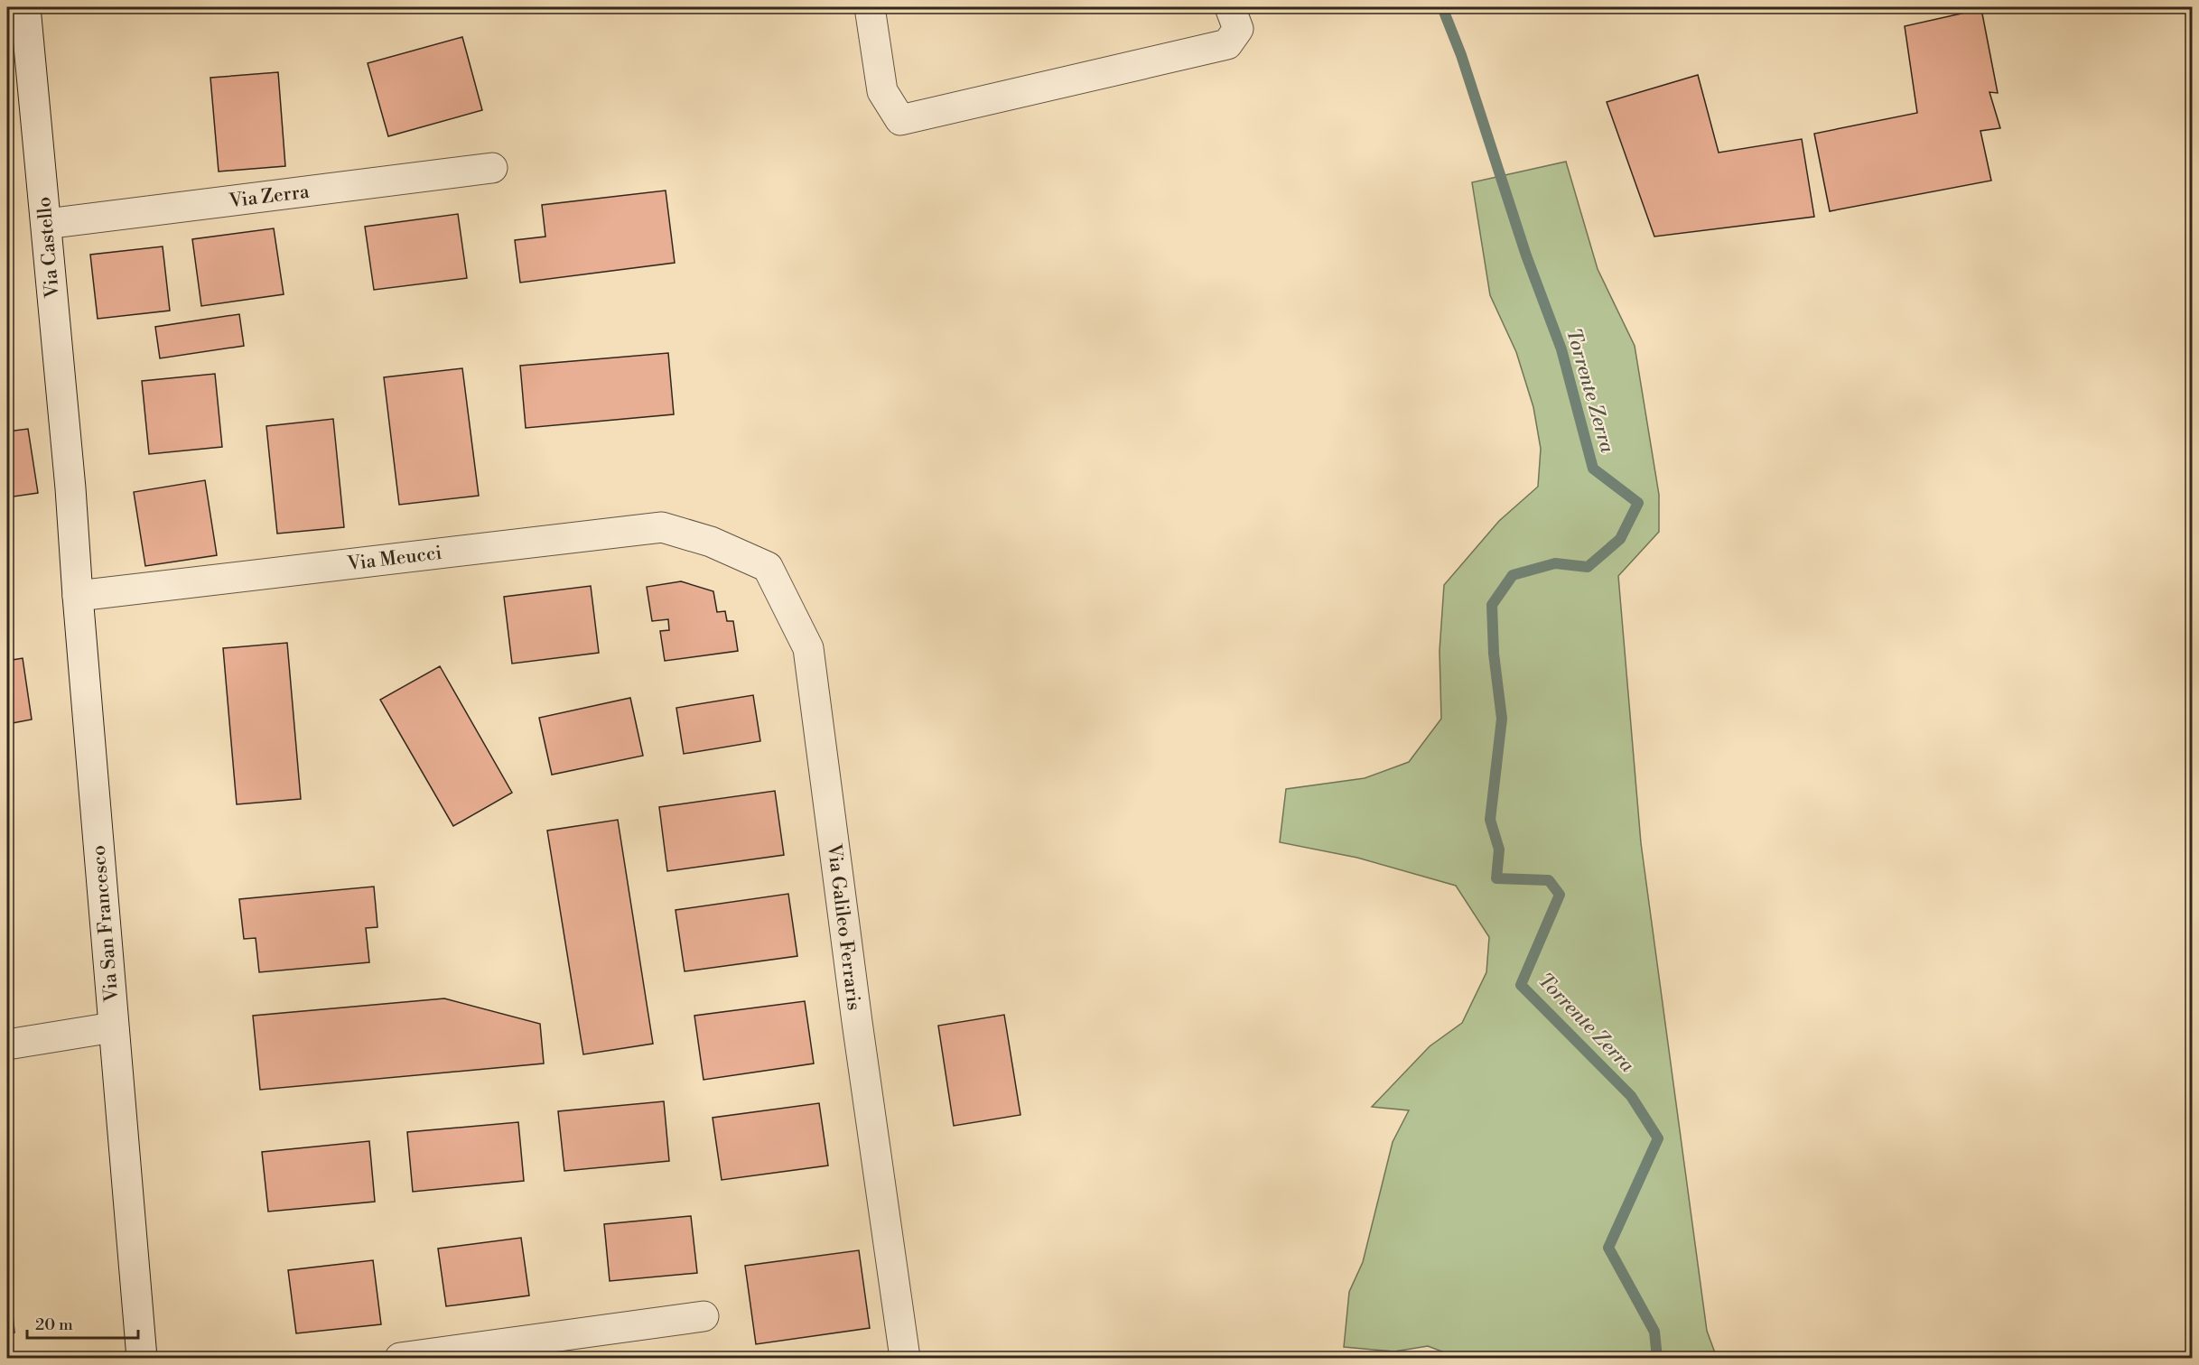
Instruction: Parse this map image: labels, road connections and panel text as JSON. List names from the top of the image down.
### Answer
{
  "streets": {
    "street": [
      "Via Zerra",
      "Via Castello",
      "Via Meucci",
      "Via San Francesco",
      "Via Galileo Ferraris"
    ]
  },
  "crossings": [
    ["Via Zerra", "Via Castello"],
    ["Via Castello", "Via San Francesco"],
    ["Via Meucci", "Via San Francesco"],
    ["Via Meucci", "Via Galileo Ferraris"]
  ],
  "water": ["Torrente Zerra"],
  "scale_bar": "20 m"
}
